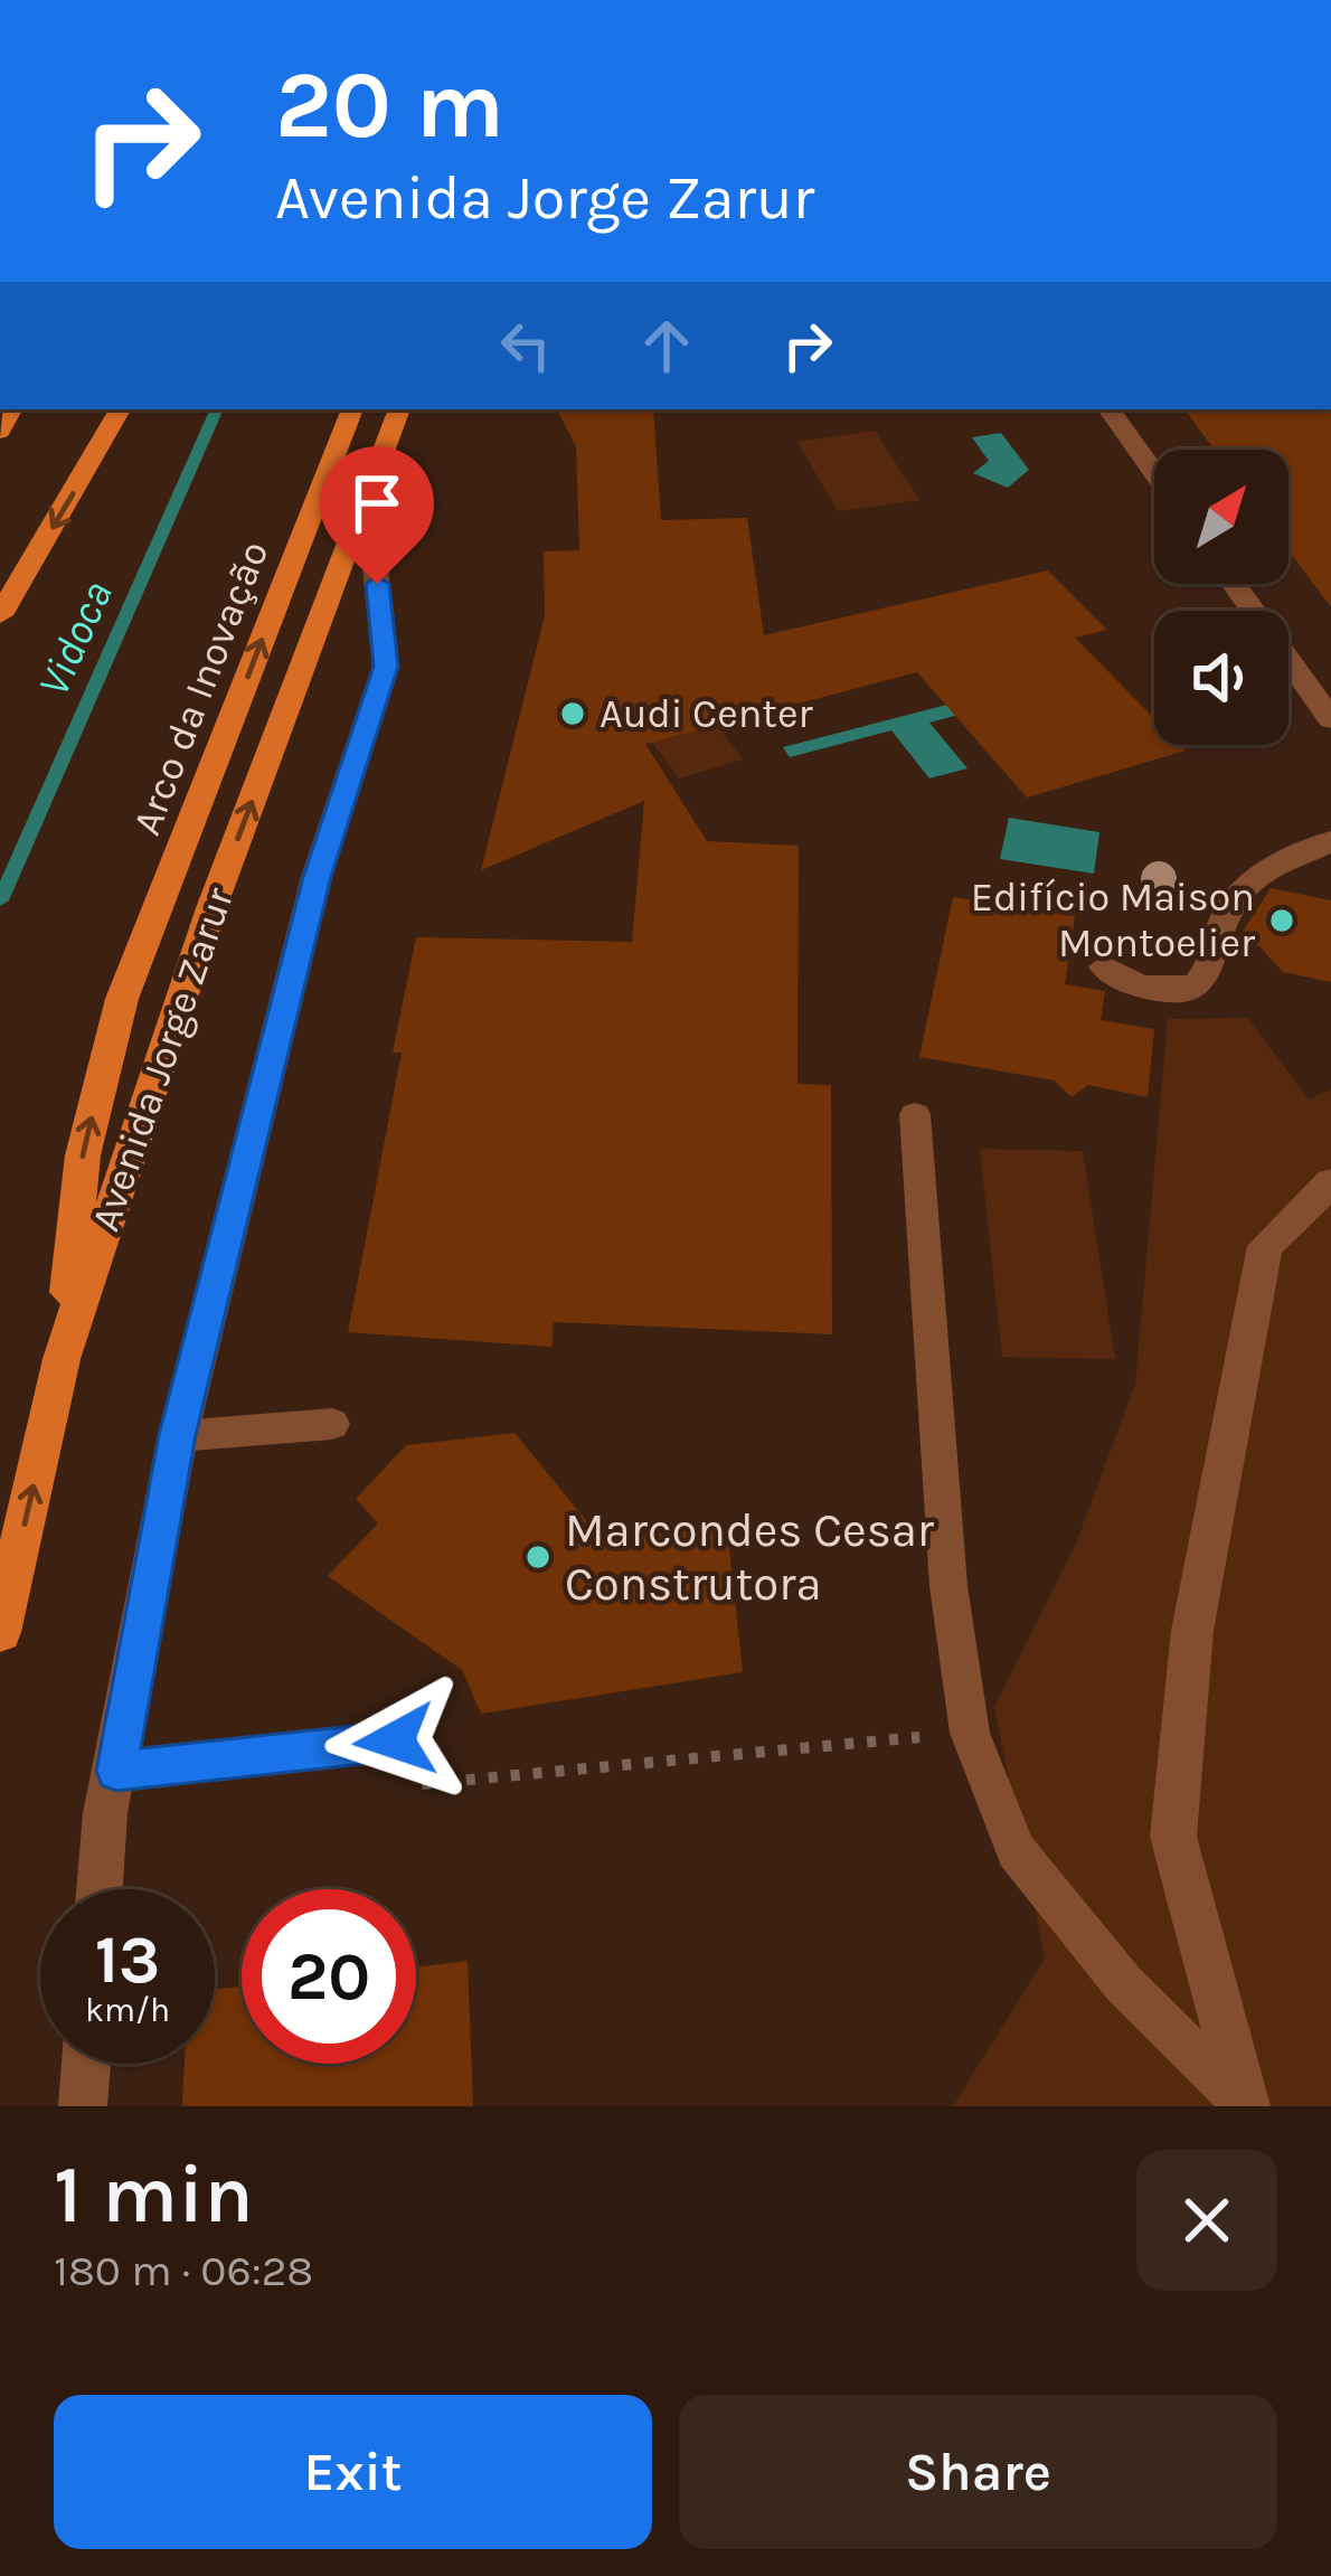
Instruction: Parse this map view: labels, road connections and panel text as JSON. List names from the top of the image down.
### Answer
{
  "streets": {
    "main road": ["Arco da Inovação", "Avenida Jorge Zarur"]
  },
  "crossings": [
    ["Arco da Inovação", "Avenida Jorge Zarur"]
  ],
  "one_way": ["Arco da Inovação", "Avenida Jorge Zarur"],
  "water": ["Vidoca"],
  "places": ["Audi Center", "Edifício Maison Montoelier", "Marcondes Cesar Construtora"],
  "north": "top right",
  "page": {
    "turn": ["20 m", "Avenida Jorge Zarur"],
    "speed": "13 km/h",
    "limit": "20",
    "heading": ["1 min", "180 m · 06:28"],
    "buttons": ["Exit", "Share"]
  }
}
